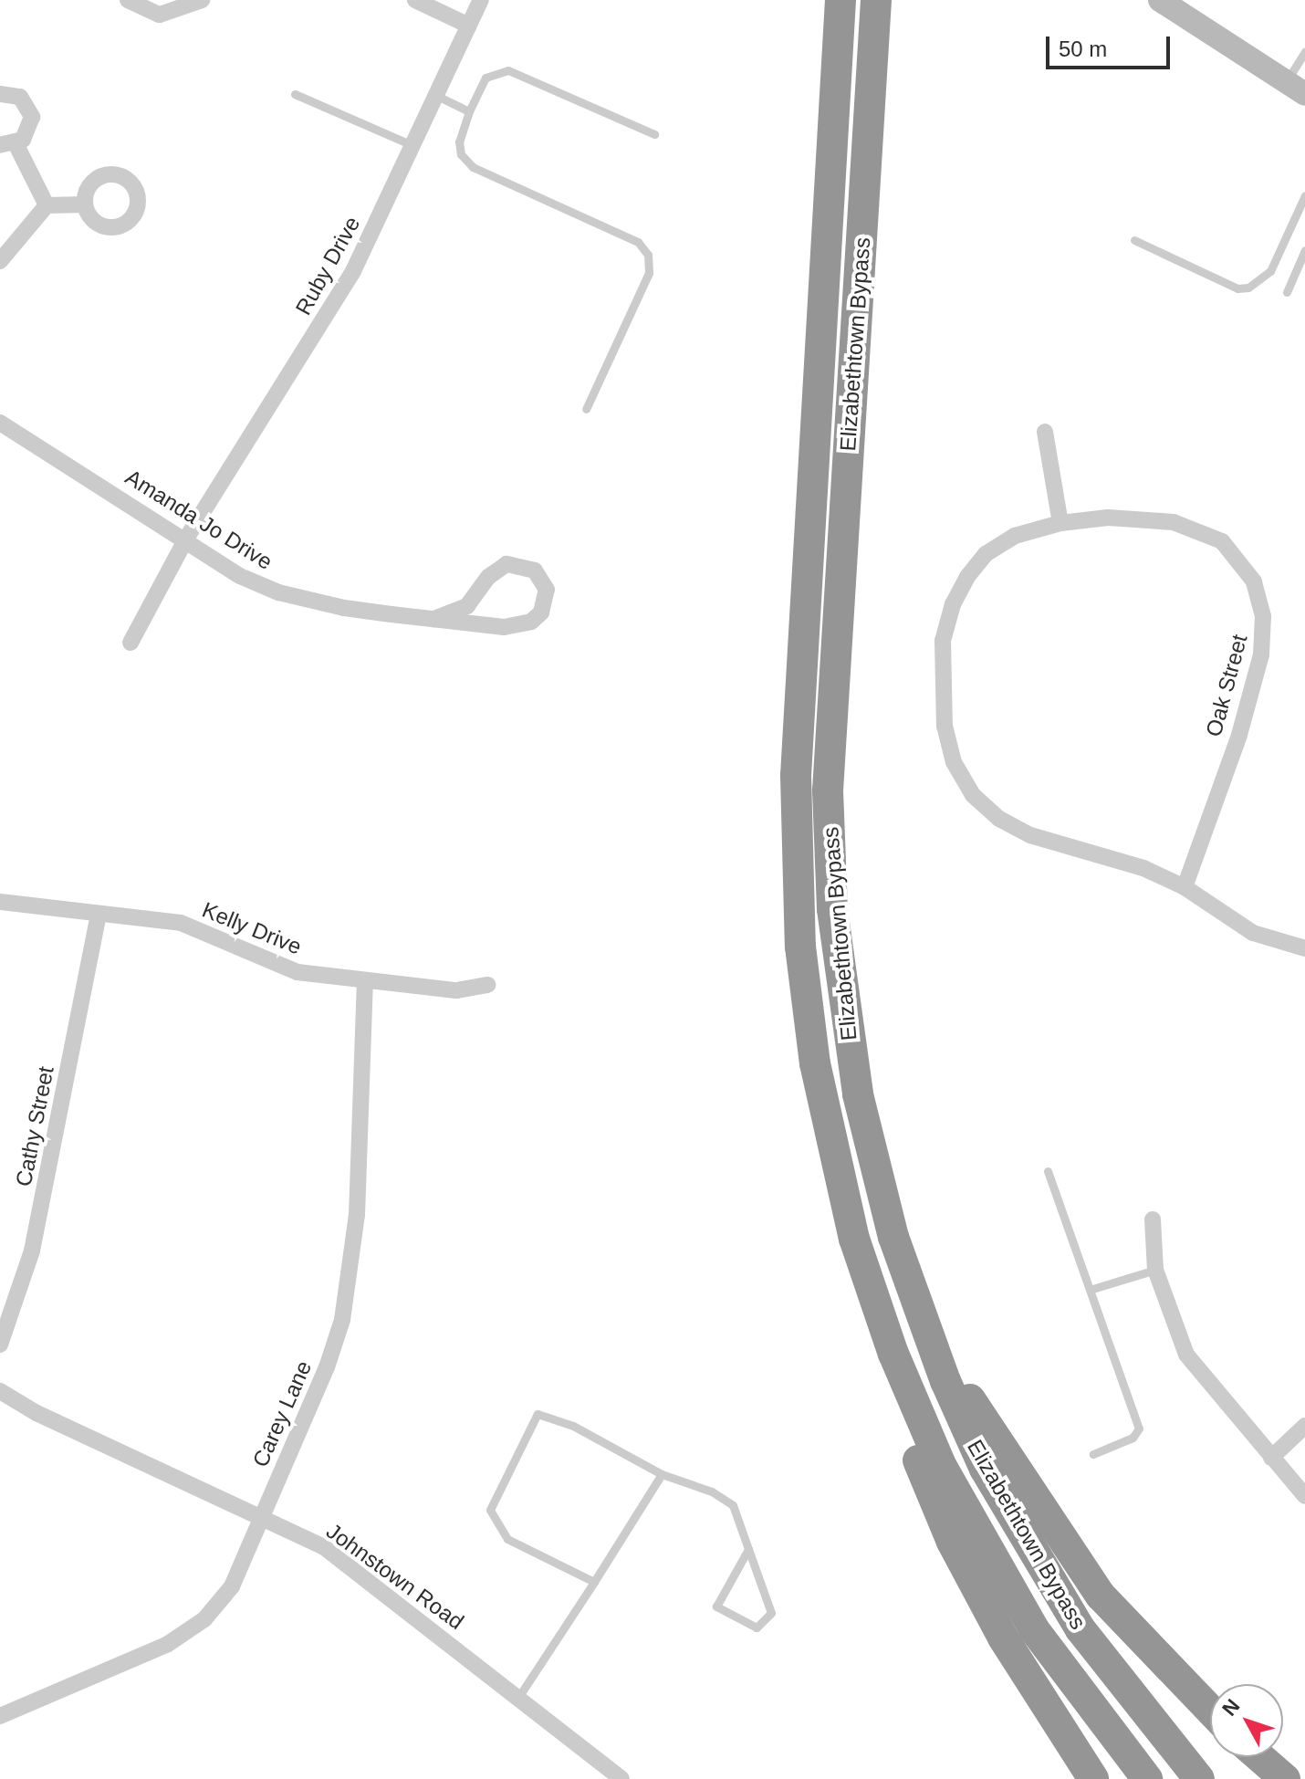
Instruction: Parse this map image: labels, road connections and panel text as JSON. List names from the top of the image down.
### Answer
{
  "streets": {
    "highway": ["Elizabethtown Bypass"],
    "street": [
      "Ruby Drive",
      "Amanda Jo Drive",
      "Oak Street",
      "Kelly Drive",
      "Cathy Street",
      "Carey Lane",
      "Johnstown Road"
    ]
  },
  "crossings": [
    ["Ruby Drive", "Amanda Jo Drive"],
    ["Kelly Drive", "Cathy Street"],
    ["Kelly Drive", "Carey Lane"],
    ["Carey Lane", "Johnstown Road"]
  ],
  "scale_bar": "50 m",
  "north": "top left"
}
